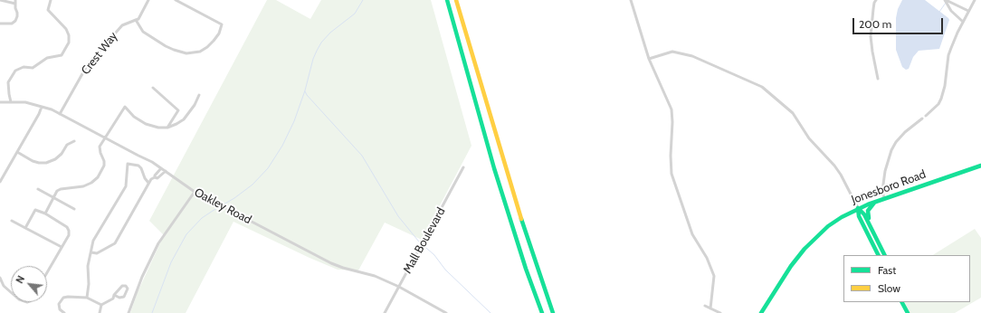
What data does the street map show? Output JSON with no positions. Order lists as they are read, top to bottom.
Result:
{
  "streets": {
    "main road": ["Jonesboro Road"],
    "street": ["Crest Way", "Oakley Road", "Mall Boulevard"]
  },
  "crossings": [
    ["Crest Way", "Oakley Road"],
    ["Oakley Road", "Mall Boulevard"]
  ],
  "legend": ["Fast", "Slow"],
  "scale_bar": "200 m",
  "north": "top left"
}
